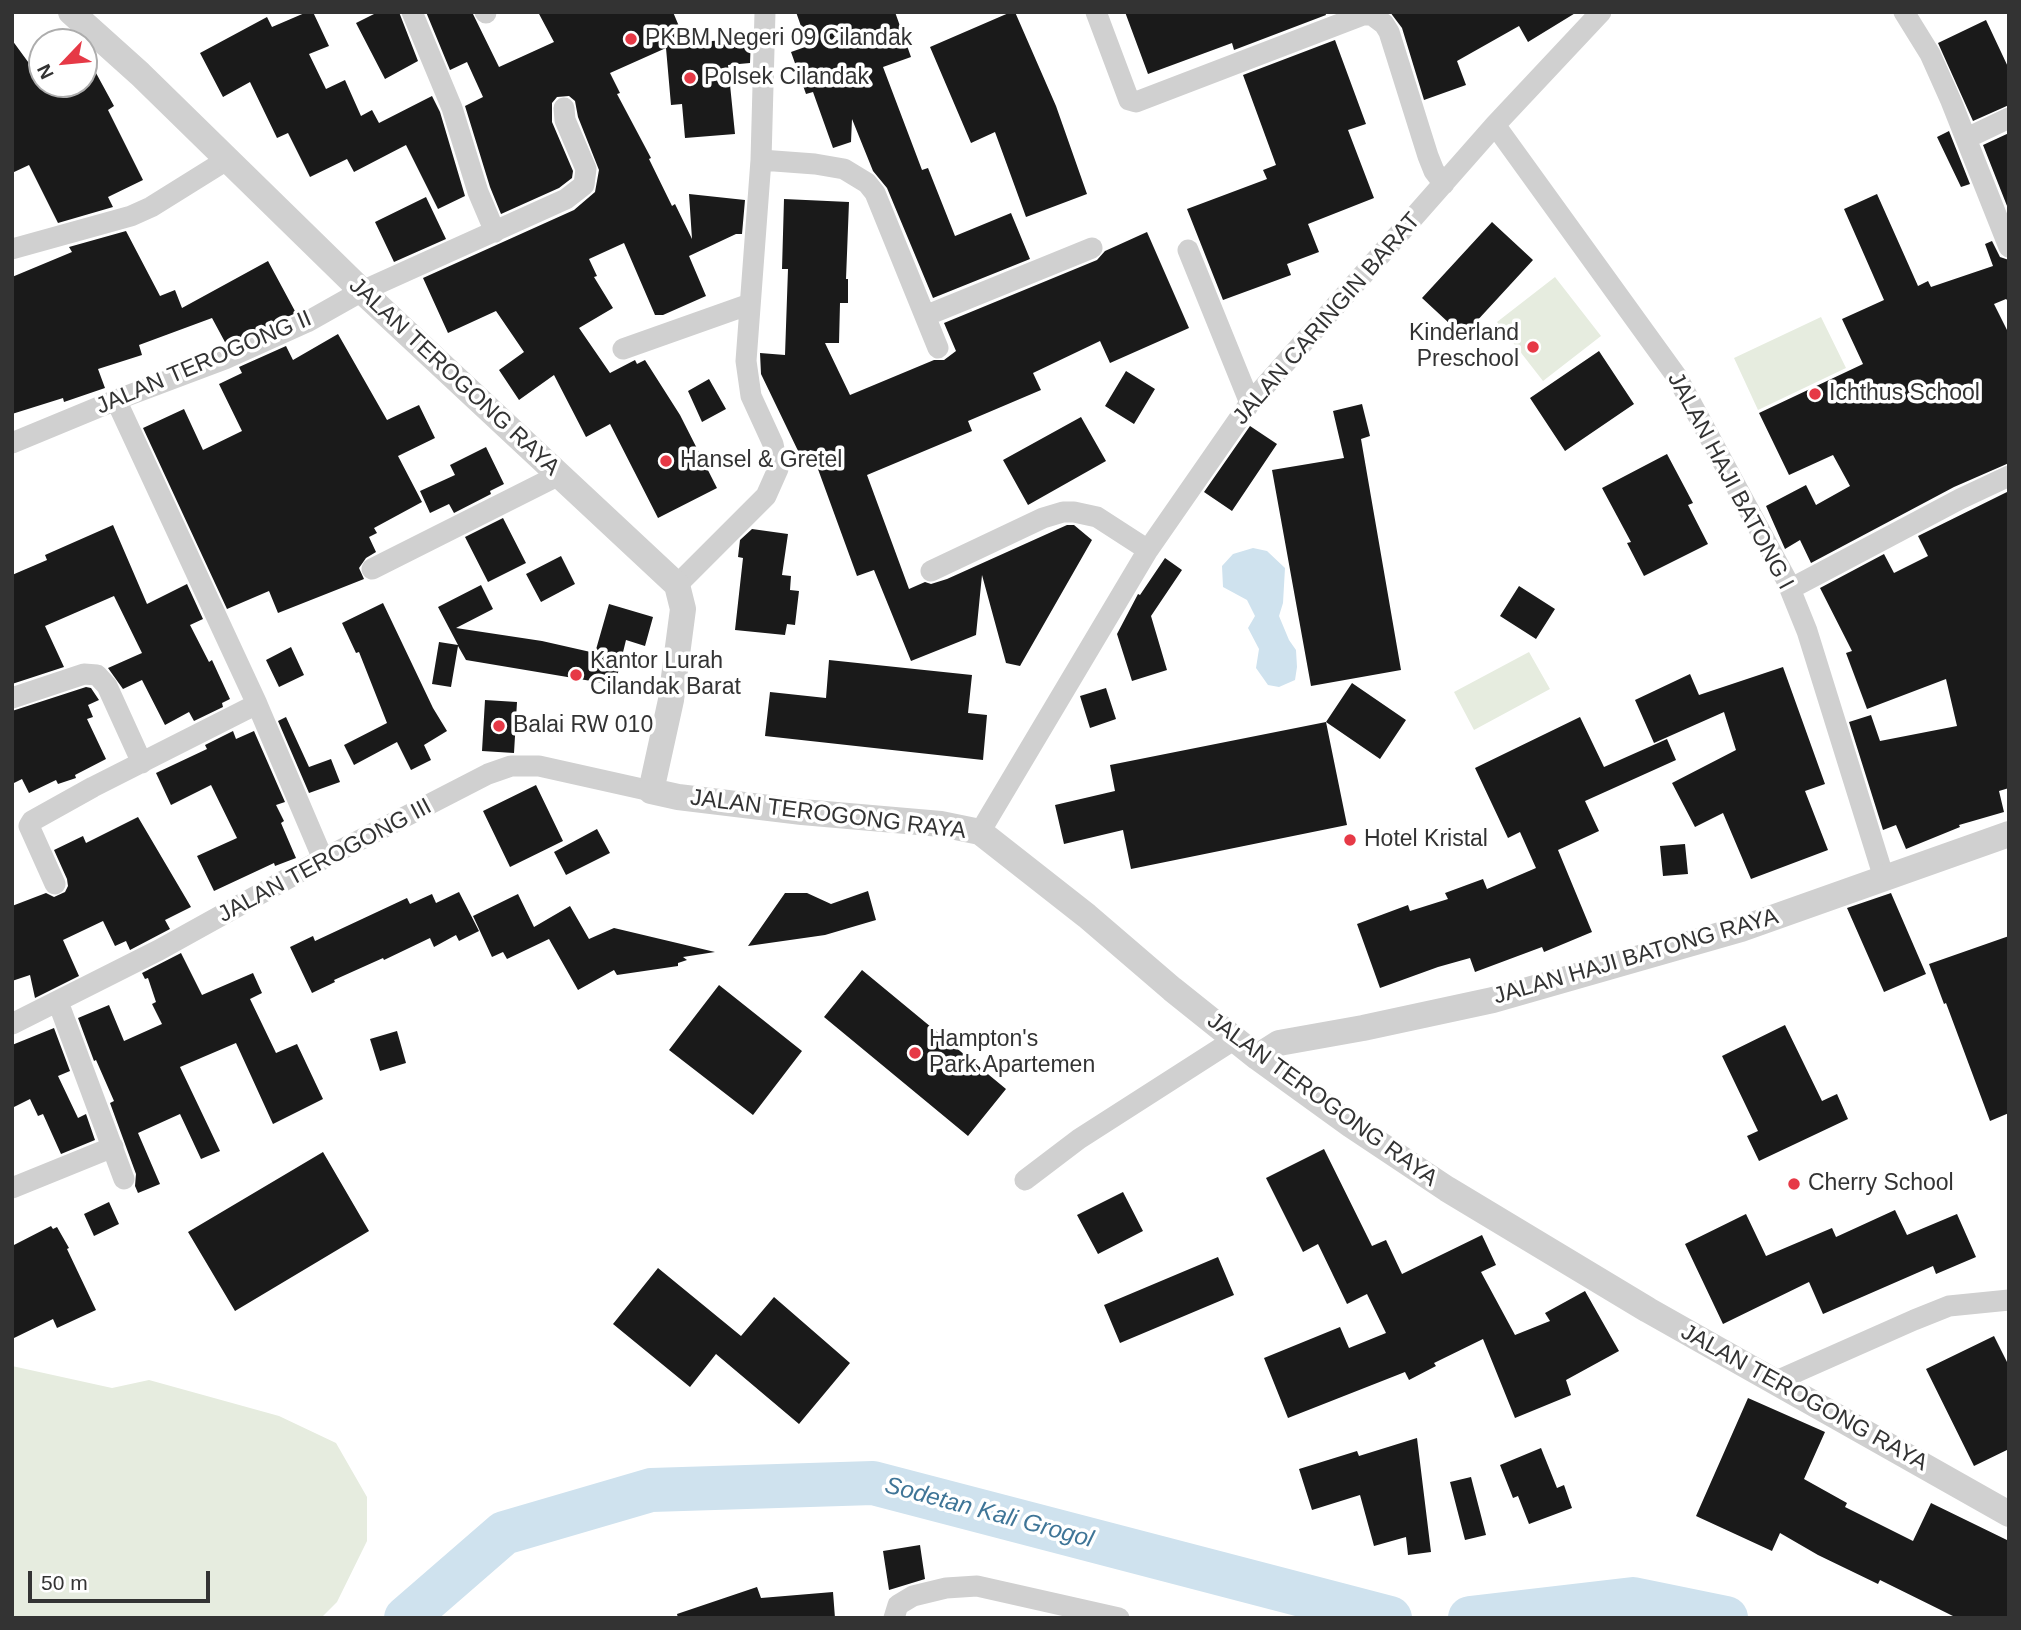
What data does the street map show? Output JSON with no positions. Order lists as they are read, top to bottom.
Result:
{
  "streets": {
    "street": [
      "JALAN CARINGIN BARAT",
      "JALAN TEROGONG II",
      "JALAN TEROGONG RAYA",
      "JALAN HAJI BATONG I",
      "JALAN TEROGONG III",
      "JALAN HAJI BATONG RAYA"
    ]
  },
  "crossings": [
    ["JALAN CARINGIN BARAT", "JALAN TEROGONG RAYA"],
    ["JALAN CARINGIN BARAT", "JALAN HAJI BATONG I"],
    ["JALAN TEROGONG II", "JALAN TEROGONG RAYA"],
    ["JALAN TEROGONG RAYA", "JALAN TEROGONG III"],
    ["JALAN TEROGONG RAYA", "JALAN HAJI BATONG RAYA"],
    ["JALAN HAJI BATONG I", "JALAN HAJI BATONG RAYA"]
  ],
  "water": ["Sodetan Kali Grogol"],
  "places": [
    "PKBM Negeri 09 Cilandak",
    "Polsek Cilandak",
    "Kinderland Preschool",
    "Ichthus School",
    "Hansel & Gretel",
    "Kantor Lurah Cilandak Barat",
    "Balai RW 010",
    "Hotel Kristal",
    "Hampton's Park Apartemen",
    "Cherry School"
  ],
  "scale_bar": "50 m",
  "north": "bottom left"
}
